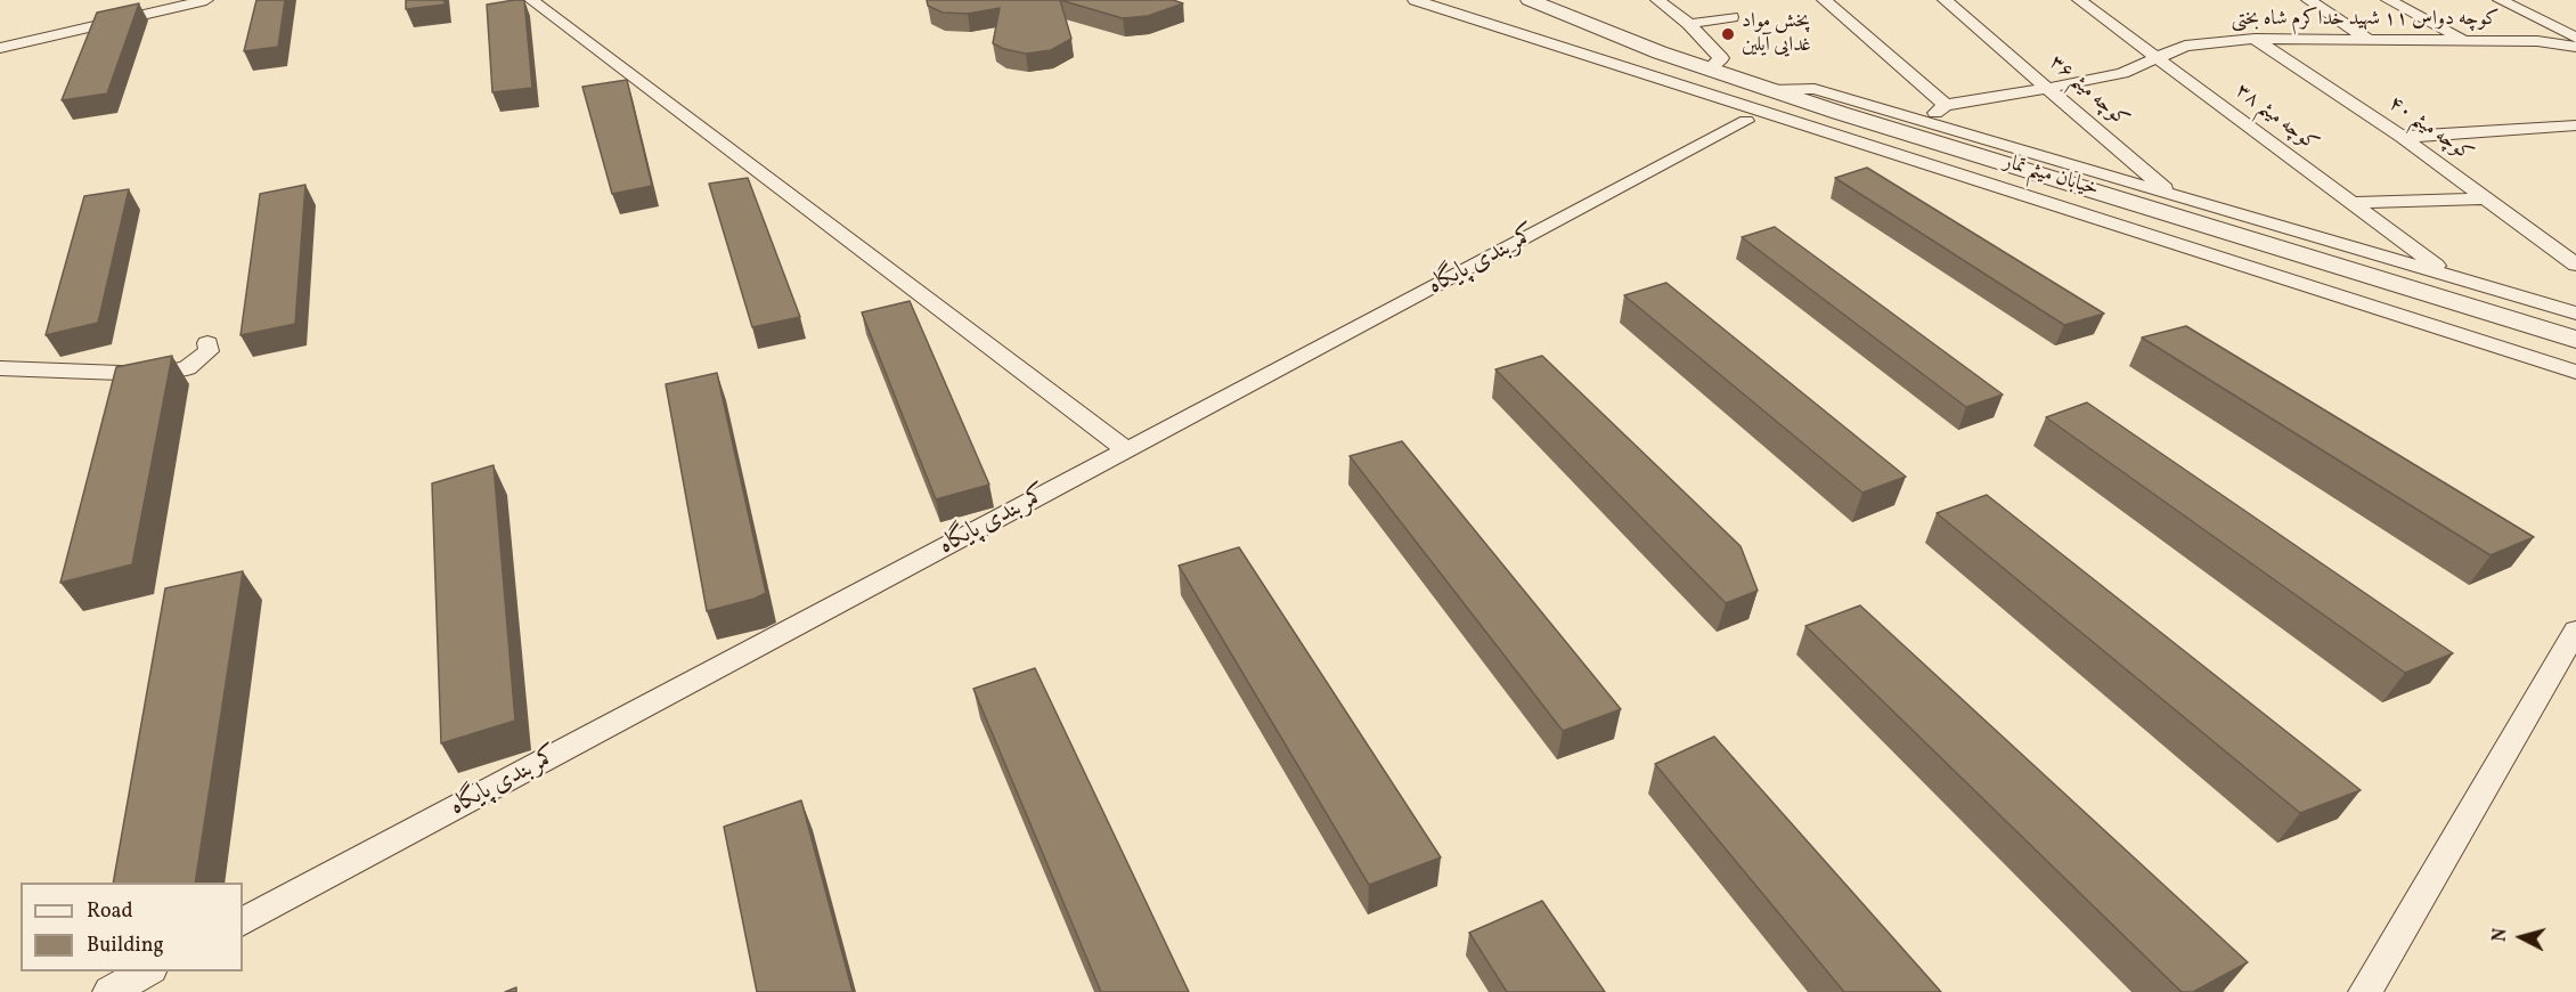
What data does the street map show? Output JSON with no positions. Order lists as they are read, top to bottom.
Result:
{
  "streets": {
    "street": [
      "کوچه دواس ۱۱ شهید خداکرم شاه بختی",
      "کوچه میثم ۳۶",
      "کوچه میثم ۳۸",
      "کوچه میثم ۴۰",
      "خیابان میثم تمار",
      "کمربندی پایگاه"
    ]
  },
  "crossings": [
    ["کوچه دواس ۱۱ شهید خداکرم شاه بختی", "کوچه میثم ۳۶"],
    ["کوچه دواس ۱۱ شهید خداکرم شاه بختی", "کوچه میثم ۳۸"],
    ["کوچه دواس ۱۱ شهید خداکرم شاه بختی", "کوچه میثم ۴۰"],
    ["کوچه میثم ۳۶", "خیابان میثم تمار"]
  ],
  "places": ["پخش مواد غدایی آیلین"],
  "legend": ["Road", "Building"],
  "north": "left"
}
